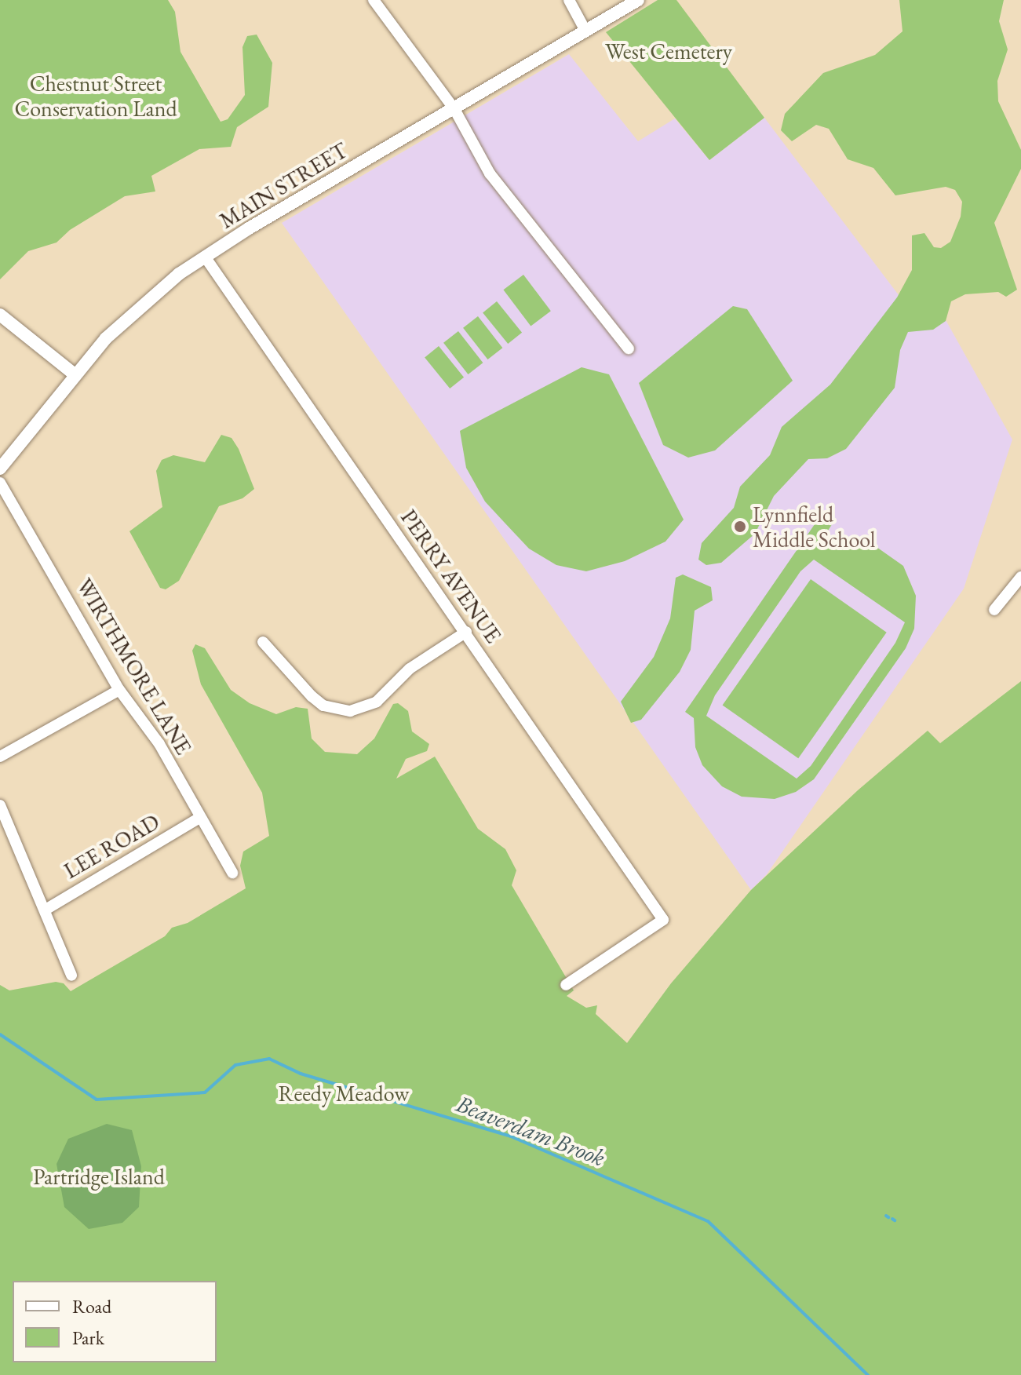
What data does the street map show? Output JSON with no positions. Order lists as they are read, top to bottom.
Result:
{
  "streets": {
    "street": [
      "MAIN STREET",
      "PERRY AVENUE",
      "WIRTHMORE LANE",
      "LEE ROAD"
    ]
  },
  "crossings": [
    ["MAIN STREET", "PERRY AVENUE"],
    ["WIRTHMORE LANE", "LEE ROAD"]
  ],
  "water": ["Beaverdam Brook"],
  "parks": [
    "West Cemetery",
    "Chestnut Street Conservation Land",
    "Reedy Meadow",
    "Partridge Island"
  ],
  "places": ["Lynnfield Middle School"],
  "legend": ["Road", "Park"]
}
